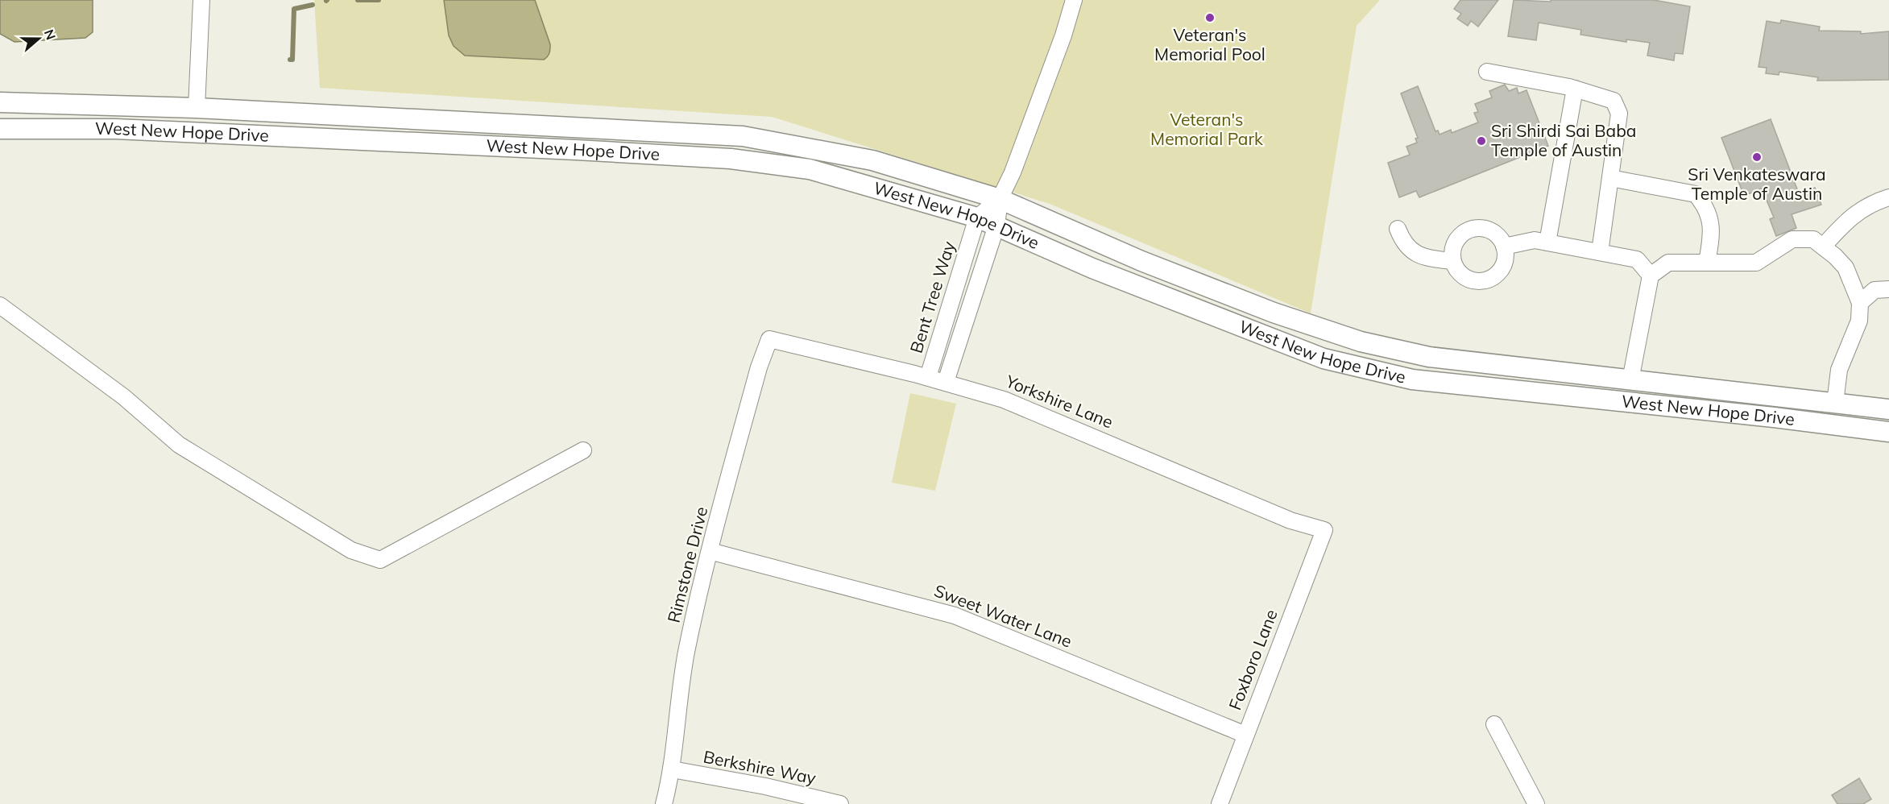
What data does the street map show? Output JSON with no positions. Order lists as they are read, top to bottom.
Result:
{
  "streets": {
    "main road": ["West New Hope Drive"],
    "street": [
      "Bent Tree Way",
      "Yorkshire Lane",
      "Rimstone Drive",
      "Sweet Water Lane",
      "Foxboro Lane",
      "Berkshire Way"
    ]
  },
  "crossings": [
    ["West New Hope Drive", "Bent Tree Way"],
    ["Bent Tree Way", "Yorkshire Lane"],
    ["Yorkshire Lane", "Rimstone Drive"],
    ["Yorkshire Lane", "Foxboro Lane"],
    ["Rimstone Drive", "Sweet Water Lane"],
    ["Rimstone Drive", "Berkshire Way"],
    ["Sweet Water Lane", "Foxboro Lane"]
  ],
  "parks": ["Veteran's Memorial Park"],
  "places": ["Veteran's Memorial Pool", "Sri Shirdi Sai Baba Temple of Austin", "Sri Venkateswara Temple of Austin"],
  "north": "right"
}
